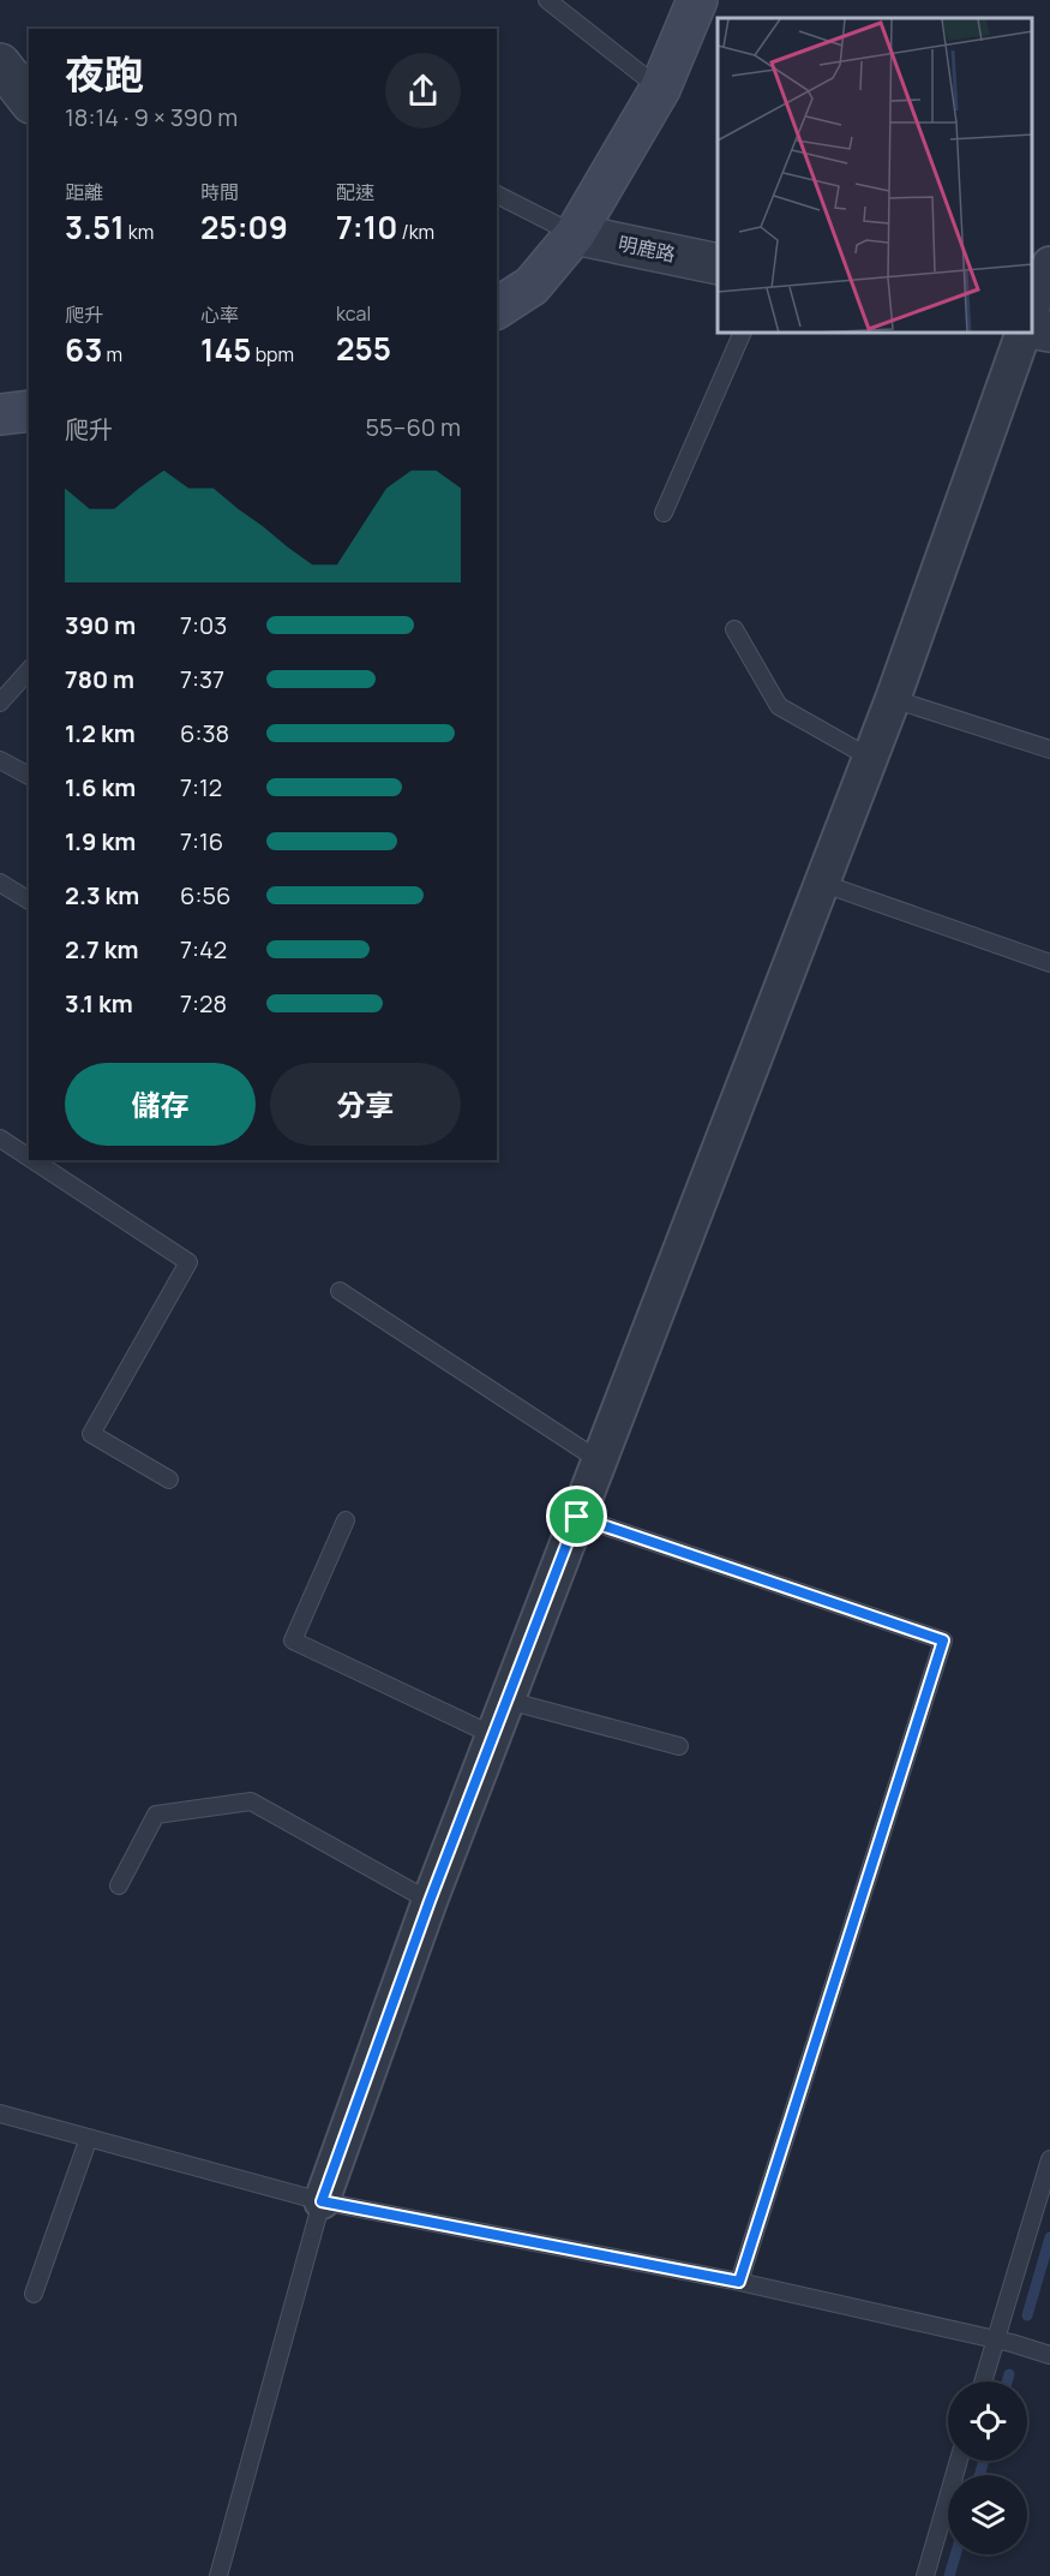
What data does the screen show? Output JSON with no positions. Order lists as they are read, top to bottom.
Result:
{
  "streets": {
    "street": ["明鹿路"]
  },
  "page": {
    "heading": ["夜跑", "18:14 · 9 × 390 m"],
    "stats": [
      ["距離", "3.51 km"],
      ["時間", "25:09"],
      ["配速", "7:10 /km"],
      ["爬升", "63 m"],
      ["心率", "145 bpm"],
      ["kcal", "255"]
    ],
    "chart": ["爬升", "55–60 m"],
    "list": [
      {
        "name": "390 m",
        "note": "7:03"
      },
      {
        "name": "780 m",
        "note": "7:37"
      },
      {
        "name": "1.2 km",
        "note": "6:38"
      },
      {
        "name": "1.6 km",
        "note": "7:12"
      },
      {
        "name": "1.9 km",
        "note": "7:16"
      },
      {
        "name": "2.3 km",
        "note": "6:56"
      },
      {
        "name": "2.7 km",
        "note": "7:42"
      },
      {
        "name": "3.1 km",
        "note": "7:28"
      }
    ],
    "buttons": ["儲存", "分享"]
  }
}
